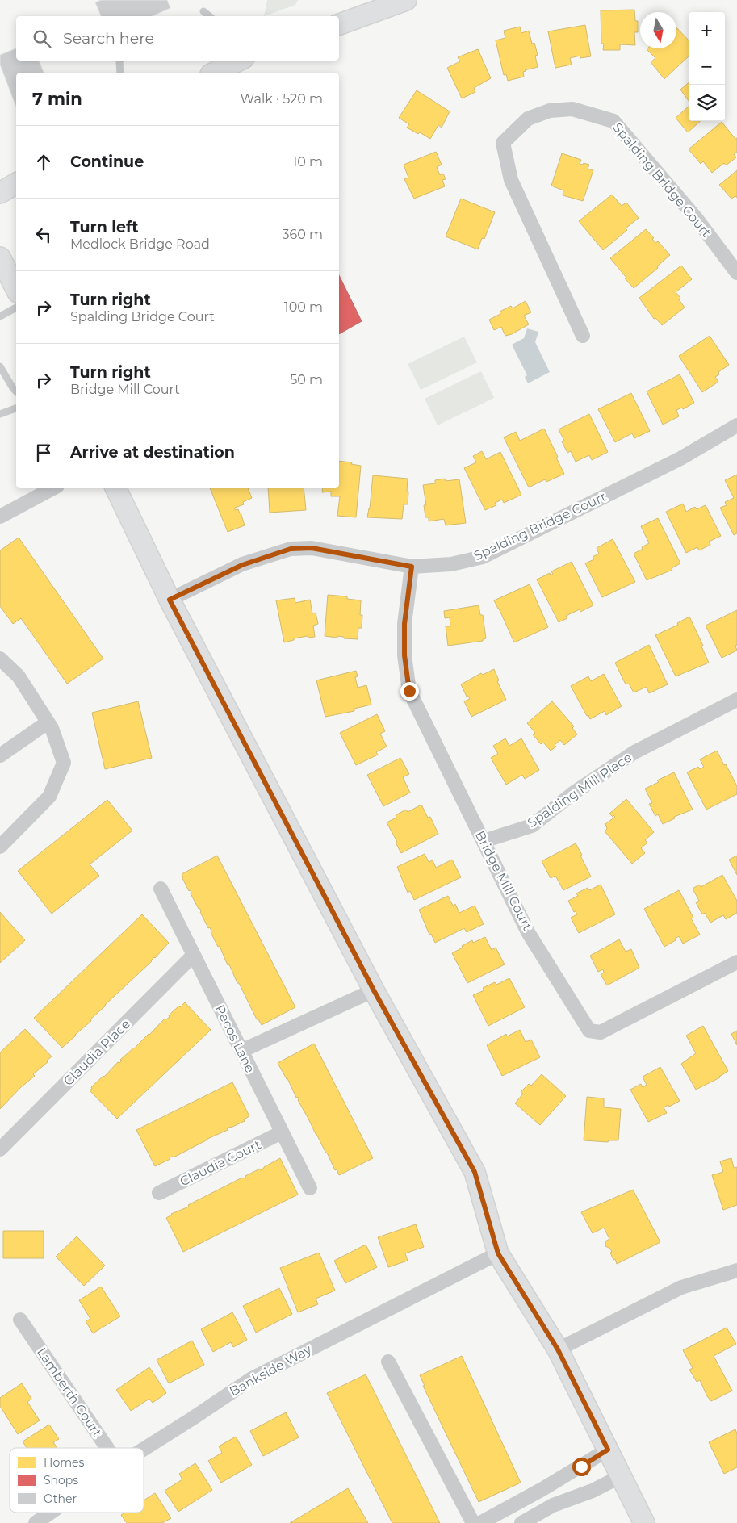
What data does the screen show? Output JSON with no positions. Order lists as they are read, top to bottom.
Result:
{
  "streets": {
    "street": [
      "Spalding Bridge Court",
      "Spalding Mill Place",
      "Bridge Mill Court",
      "Pecos Lane",
      "Claudia Place",
      "Claudia Court",
      "Bankside Way",
      "Lamberth Court"
    ]
  },
  "crossings": [
    ["Spalding Bridge Court", "Bridge Mill Court"],
    ["Spalding Mill Place", "Bridge Mill Court"],
    ["Pecos Lane", "Claudia Place"],
    ["Pecos Lane", "Claudia Court"]
  ],
  "legend": ["Homes", "Shops", "Other"],
  "north": "bottom",
  "page": {
    "map_buttons": ["+", "−"],
    "search": "Search here",
    "heading": ["7 min", "Walk · 520 m"],
    "list": [
      ["Continue", "10 m"],
      ["Turn left", "Medlock Bridge Road", "360 m"],
      ["Turn right", "Spalding Bridge Court", "100 m"],
      ["Turn right", "Bridge Mill Court", "50 m"],
      "Arrive at destination"
    ]
  }
}
